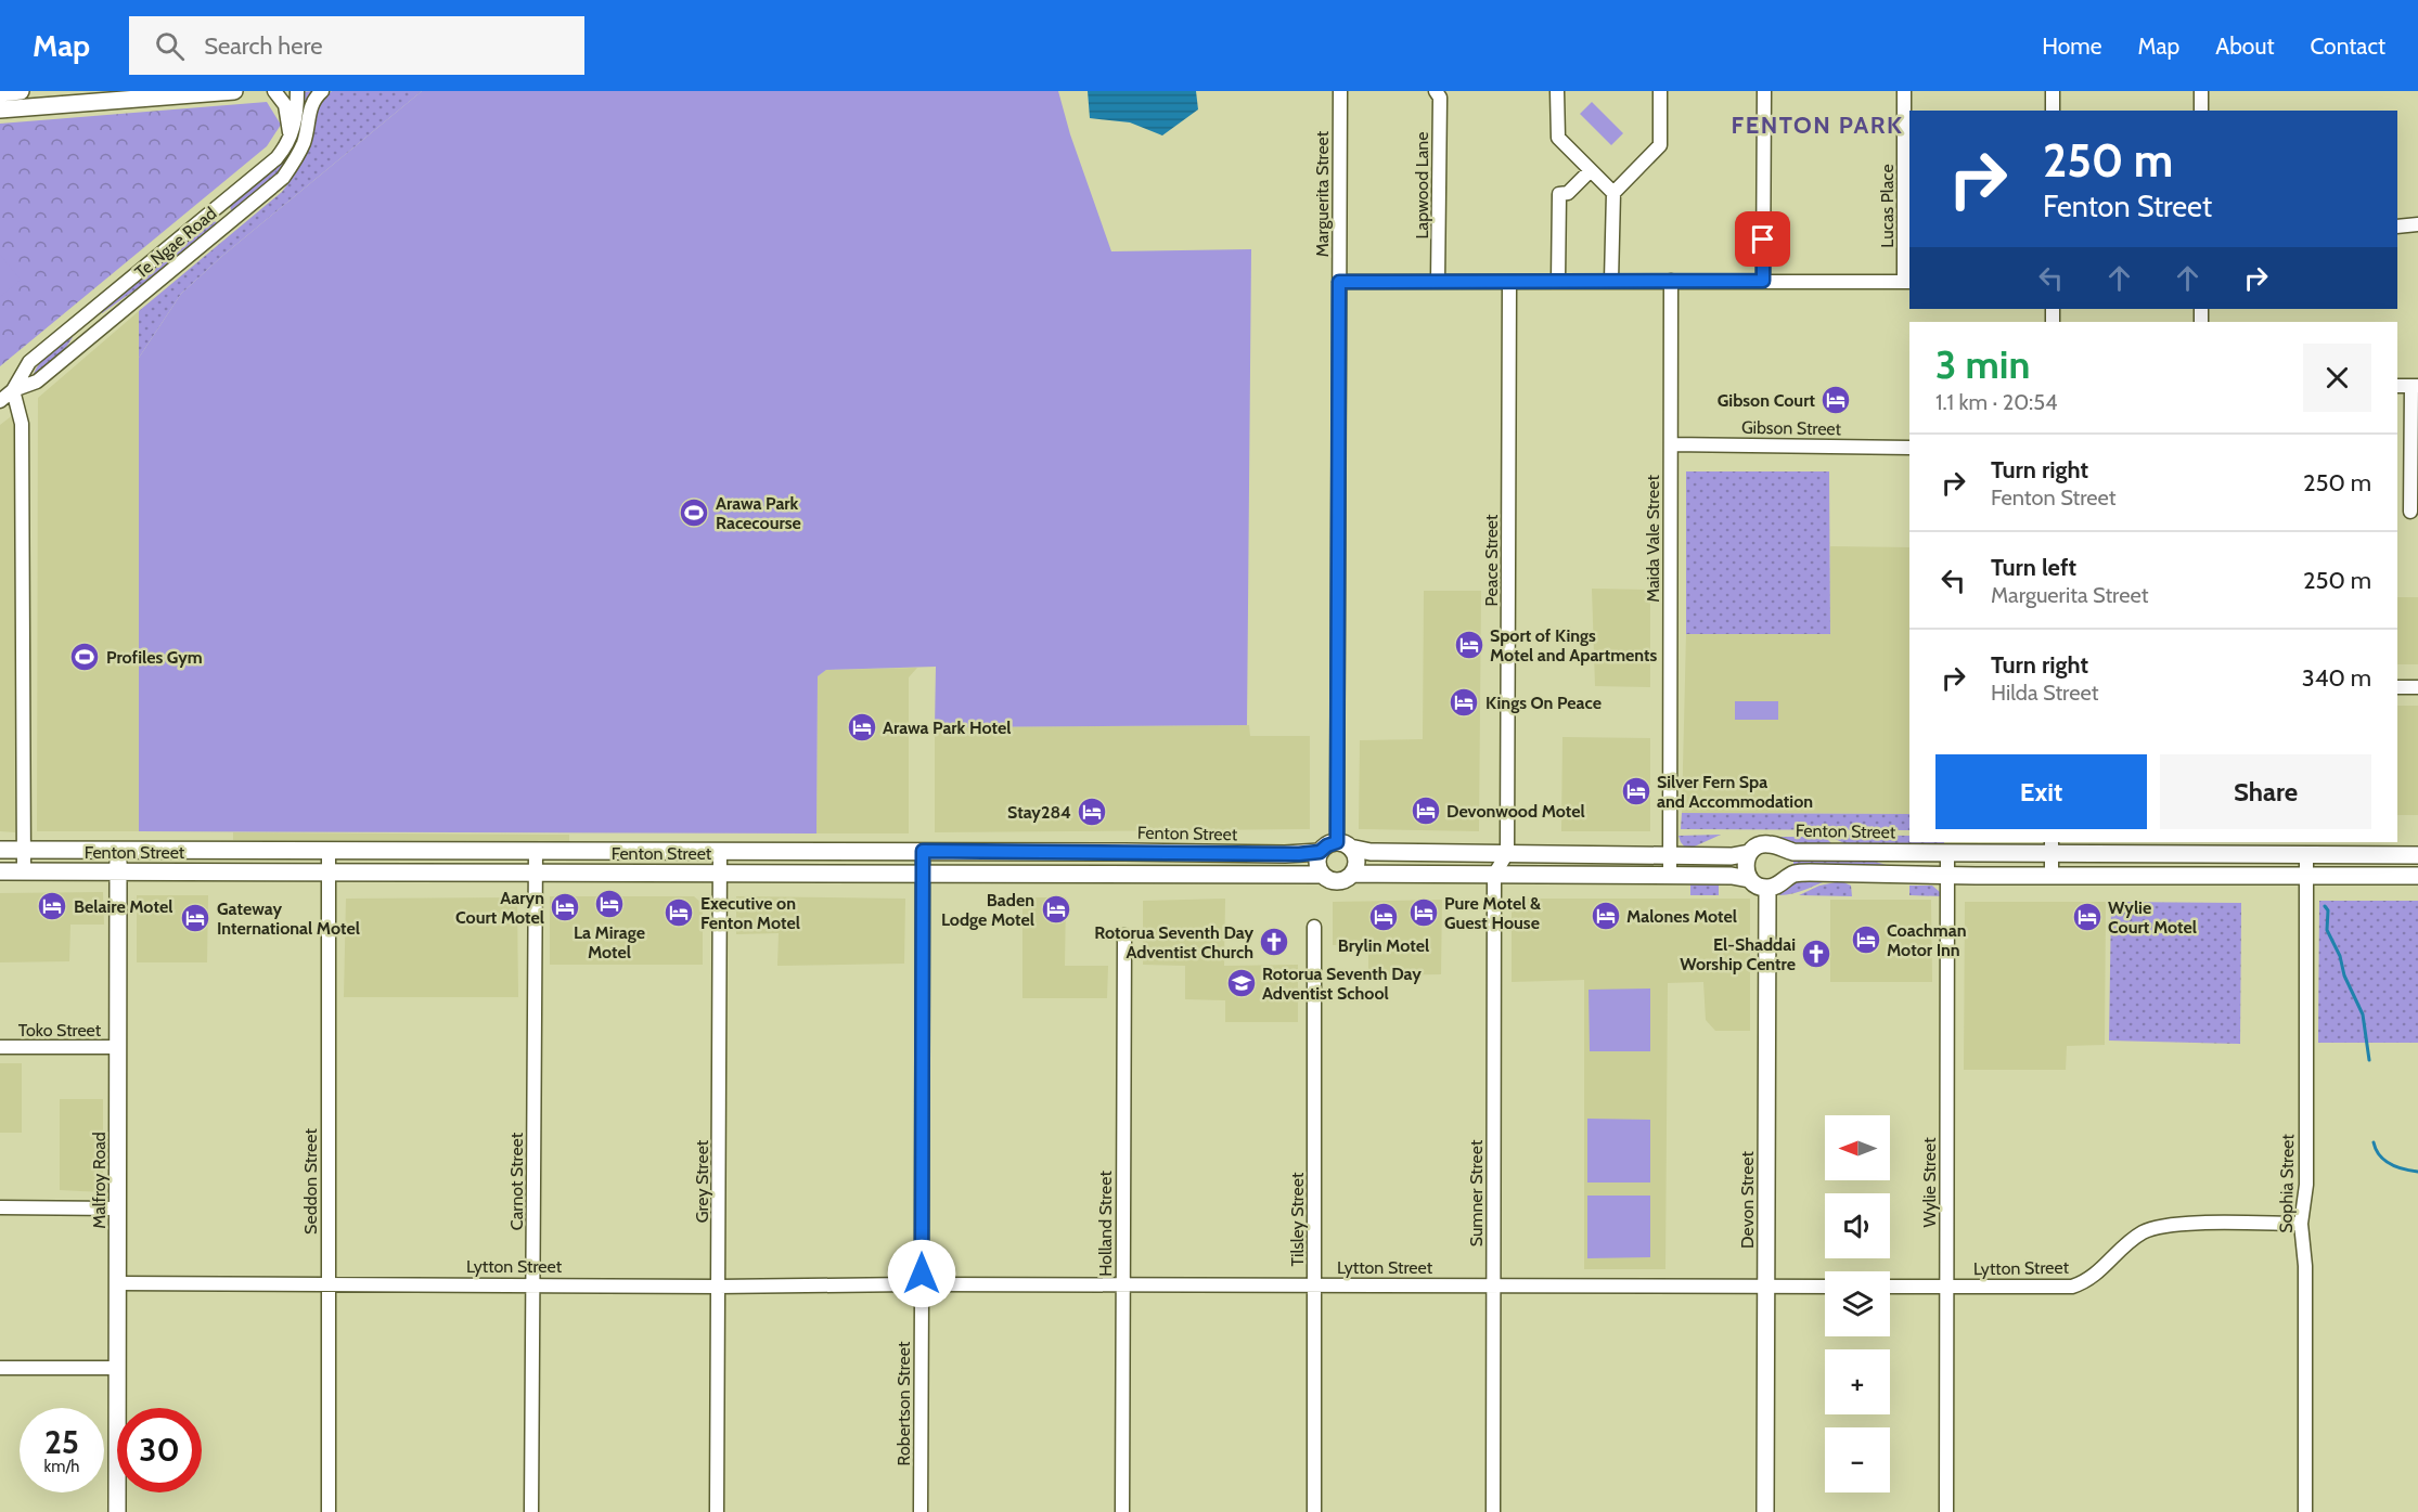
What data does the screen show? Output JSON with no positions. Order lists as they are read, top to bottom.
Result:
{
  "streets": {
    "main road": ["Fenton Street", "Malfroy Road", "Devon Street"],
    "street": [
      "Lapwood Lane",
      "Marguerita Street",
      "Lucas Place",
      "Te Ngae Road",
      "Gibson Street",
      "Maida Vale Street",
      "Peace Street",
      "Toko Street",
      "Seddon Street",
      "Carnot Street",
      "Grey Street",
      "Wylie Street",
      "Sophia Street",
      "Sumner Street",
      "Tilsley Street",
      "Holland Street",
      "Lytton Street",
      "Robertson Street"
    ]
  },
  "crossings": [
    ["Marguerita Street", "Fenton Street"],
    ["Gibson Street", "Maida Vale Street"],
    ["Fenton Street", "Malfroy Road"],
    ["Fenton Street", "Seddon Street"],
    ["Fenton Street", "Carnot Street"],
    ["Fenton Street", "Grey Street"],
    ["Fenton Street", "Wylie Street"],
    ["Fenton Street", "Sophia Street"],
    ["Fenton Street", "Devon Street"],
    ["Toko Street", "Malfroy Road"],
    ["Malfroy Road", "Lytton Street"],
    ["Seddon Street", "Lytton Street"],
    ["Carnot Street", "Lytton Street"],
    ["Grey Street", "Lytton Street"],
    ["Wylie Street", "Lytton Street"],
    ["Sophia Street", "Lytton Street"],
    ["Sumner Street", "Lytton Street"],
    ["Devon Street", "Lytton Street"],
    ["Tilsley Street", "Lytton Street"],
    ["Holland Street", "Lytton Street"],
    ["Lytton Street", "Robertson Street"]
  ],
  "districts": ["FENTON PARK"],
  "places": {
    "hotel": [
      "Gibson Court",
      "Sport of Kings Motel and Apartments",
      "Kings On Peace",
      "Arawa Park Hotel",
      "Silver Fern Spa and Accommodation",
      "Devonwood Motel",
      "Stay284",
      "La Mirage Motel",
      "Belaire Motel",
      "Aaryn Court Motel",
      "Baden Lodge Motel",
      "Executive on Fenton Motel",
      "Pure Motel & Guest House",
      "Malones Motel",
      "Brylin Motel",
      "Wylie Court Motel",
      "Gateway International Motel",
      "Coachman Motor Inn"
    ],
    "sports": ["Arawa Park Racecourse", "Profiles Gym"],
    "church": ["Rotorua Seventh Day Adventist Church", "El-Shaddai Worship Centre"],
    "school or university": ["Rotorua Seventh Day Adventist School"]
  },
  "north": "left",
  "page": {
    "header": "Map",
    "search": "Search here",
    "nav": [
      "Home",
      "Map",
      "About",
      "Contact"
    ],
    "turn": ["250 m", "Fenton Street"],
    "heading": ["3 min", "1.1 km · 20:54"],
    "list": [
      {
        "name": "Turn right",
        "note": "Fenton Street",
        "value": "250 m"
      },
      {
        "name": "Turn left",
        "note": "Marguerita Street",
        "value": "250 m"
      },
      {
        "name": "Turn right",
        "note": "Hilda Street",
        "value": "340 m"
      }
    ],
    "buttons": ["Exit", "Share"],
    "map_buttons": ["+", "−"],
    "speed": "25 km/h",
    "limit": "30"
  }
}
